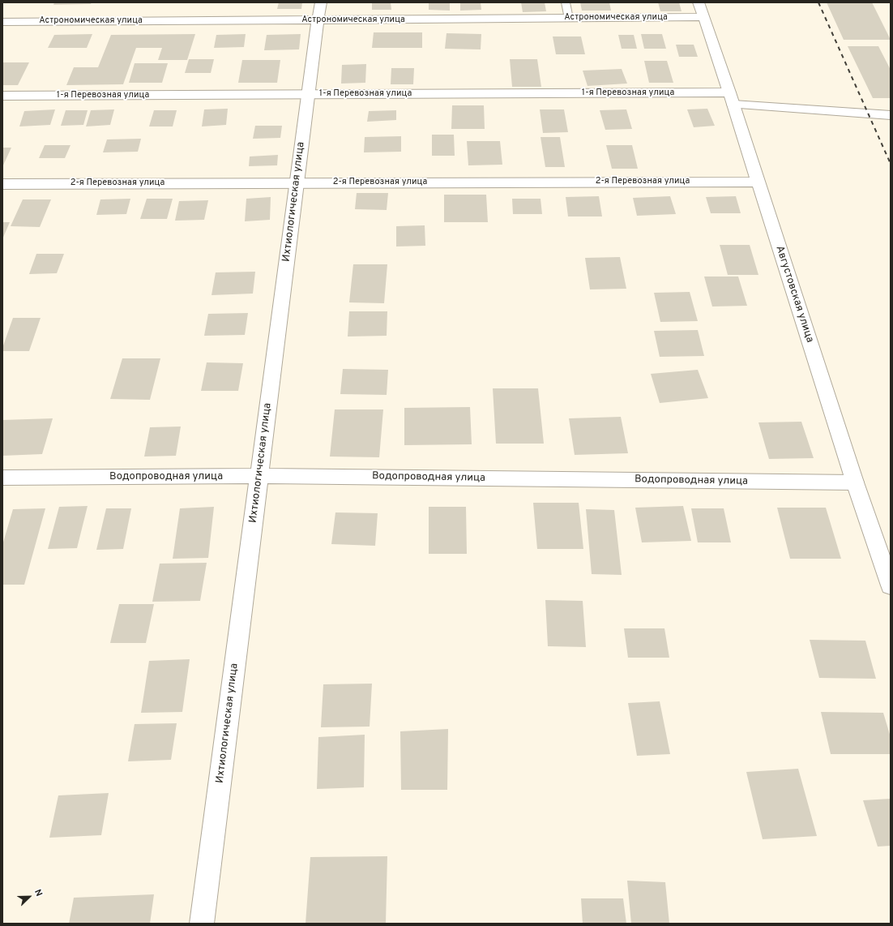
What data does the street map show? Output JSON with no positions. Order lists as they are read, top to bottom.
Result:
{
  "streets": {
    "street": [
      "Астрономическая улица",
      "1-я Перевозная улица",
      "2-я Перевозная улица",
      "Ихтиологическая улица",
      "Августовская улица",
      "Водопроводная улица"
    ]
  },
  "crossings": [
    ["Астрономическая улица", "Ихтиологическая улица"],
    ["Астрономическая улица", "Августовская улица"],
    ["1-я Перевозная улица", "Ихтиологическая улица"],
    ["1-я Перевозная улица", "Августовская улица"],
    ["2-я Перевозная улица", "Ихтиологическая улица"],
    ["2-я Перевозная улица", "Августовская улица"],
    ["Ихтиологическая улица", "Водопроводная улица"],
    ["Августовская улица", "Водопроводная улица"]
  ],
  "north": "top right"
}
